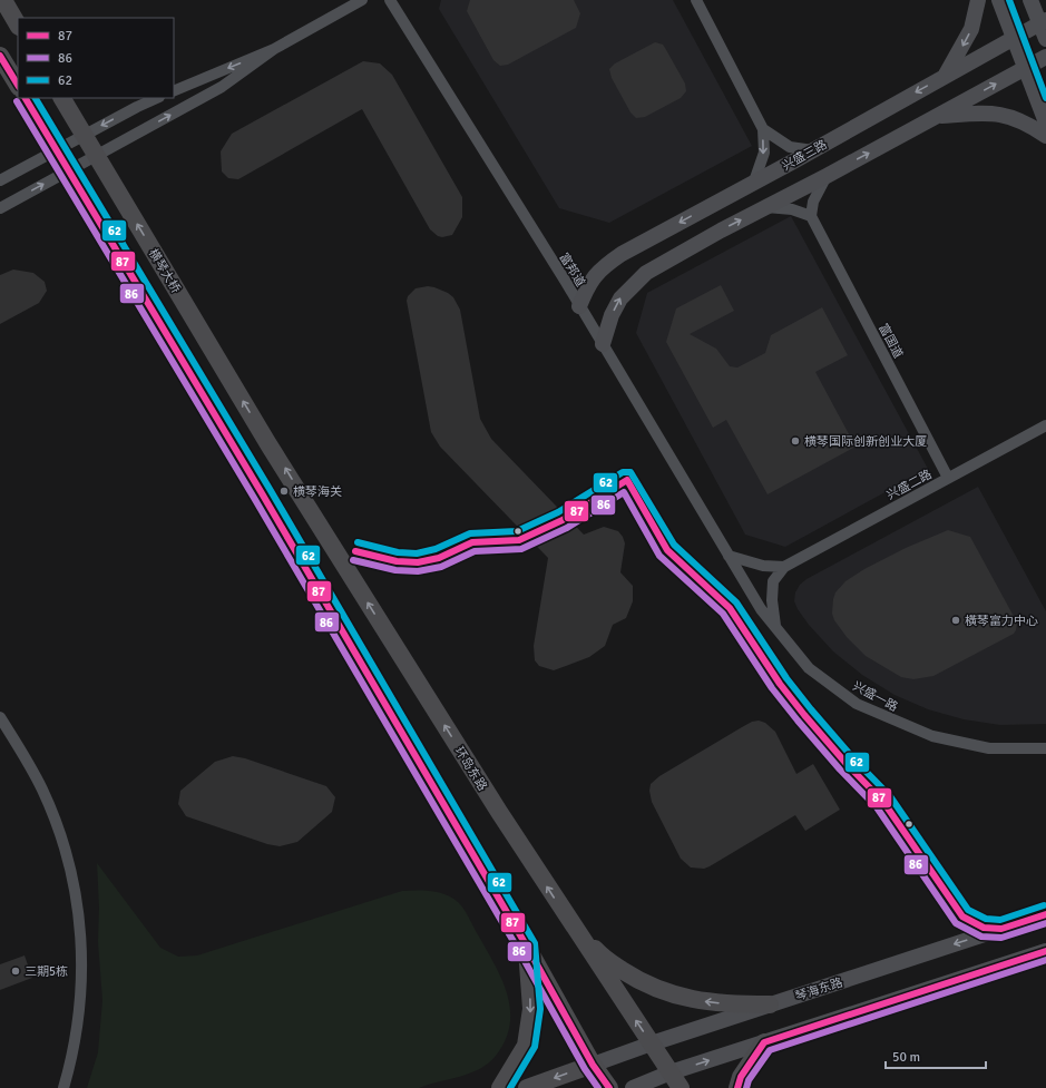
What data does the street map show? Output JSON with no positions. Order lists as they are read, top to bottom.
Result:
{
  "streets": {
    "main road": ["横琴大桥", "环岛东路"],
    "street": [
      "兴盛三路",
      "富邦道",
      "富国道",
      "兴盛二路",
      "兴盛一路",
      "琴海东路"
    ]
  },
  "crossings": [
    ["兴盛三路", "富邦道"],
    ["富邦道", "兴盛一路"],
    ["横琴大桥", "环岛东路"],
    ["富国道", "兴盛二路"],
    ["环岛东路", "琴海东路"]
  ],
  "places": [
    "横琴国际创新创业大厦",
    "横琴海关",
    "橫琴富力中心",
    "三期5栋"
  ],
  "lines": ["transit line 62", "transit line 87", "transit line 86"],
  "legend": ["87", "86", "62"],
  "scale_bar": "50 m"
}
